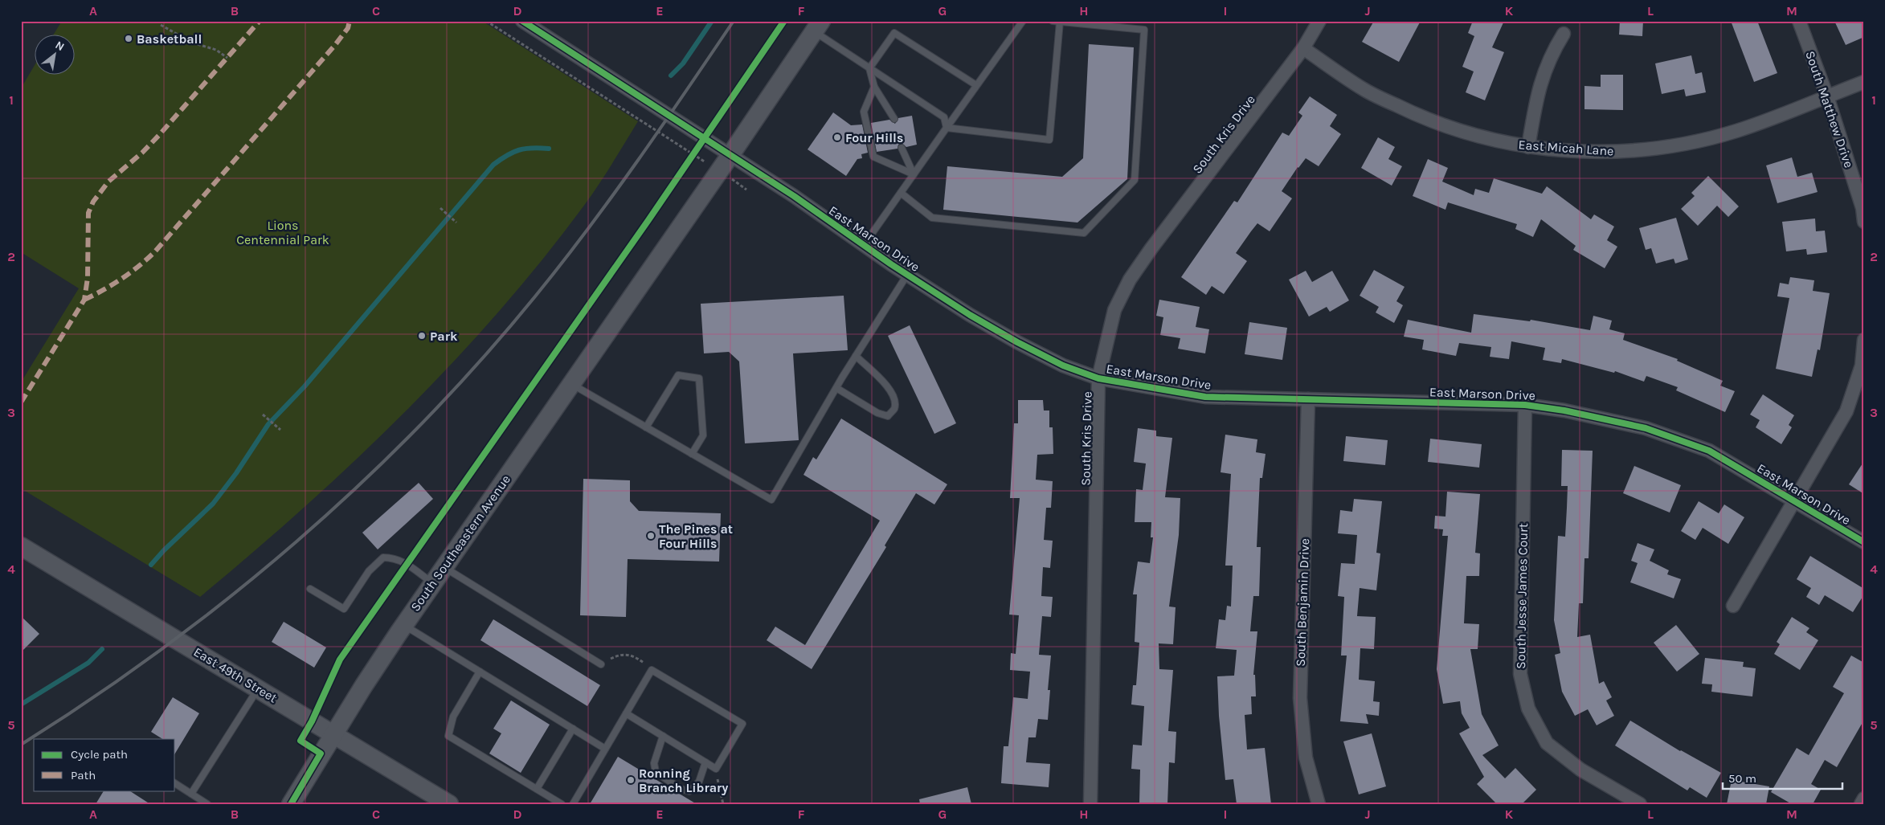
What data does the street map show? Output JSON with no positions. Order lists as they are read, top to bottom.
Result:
{
  "streets": {
    "main road": ["South Southeastern Avenue", "East 49th Street"],
    "street": [
      "South Matthew Drive",
      "South Kris Drive",
      "East Micah Lane",
      "East Marson Drive",
      "South Jesse James Court",
      "South Benjamin Drive"
    ]
  },
  "crossings": [
    ["South Matthew Drive", "East Micah Lane"],
    ["South Kris Drive", "East Micah Lane"],
    ["South Kris Drive", "East Marson Drive"],
    ["East Marson Drive", "South Southeastern Avenue"],
    ["East Marson Drive", "South Jesse James Court"],
    ["East Marson Drive", "South Benjamin Drive"],
    ["South Southeastern Avenue", "East 49th Street"]
  ],
  "parks": ["Lions Centennial Park"],
  "places": [
    "Basketball",
    "Four Hills",
    "Park",
    "The Pines at Four Hills",
    "Ronning Branch Library"
  ],
  "legend": ["Cycle path", "Path"],
  "scale_bar": "50 m",
  "north": "top right",
  "grid": {
    "columns": [
      "A",
      "B",
      "C",
      "D",
      "E",
      "F",
      "G",
      "H",
      "I",
      "J",
      "K",
      "L",
      "M"
    ],
    "rows": [
      "1",
      "2",
      "3",
      "4",
      "5"
    ]
  }
}
